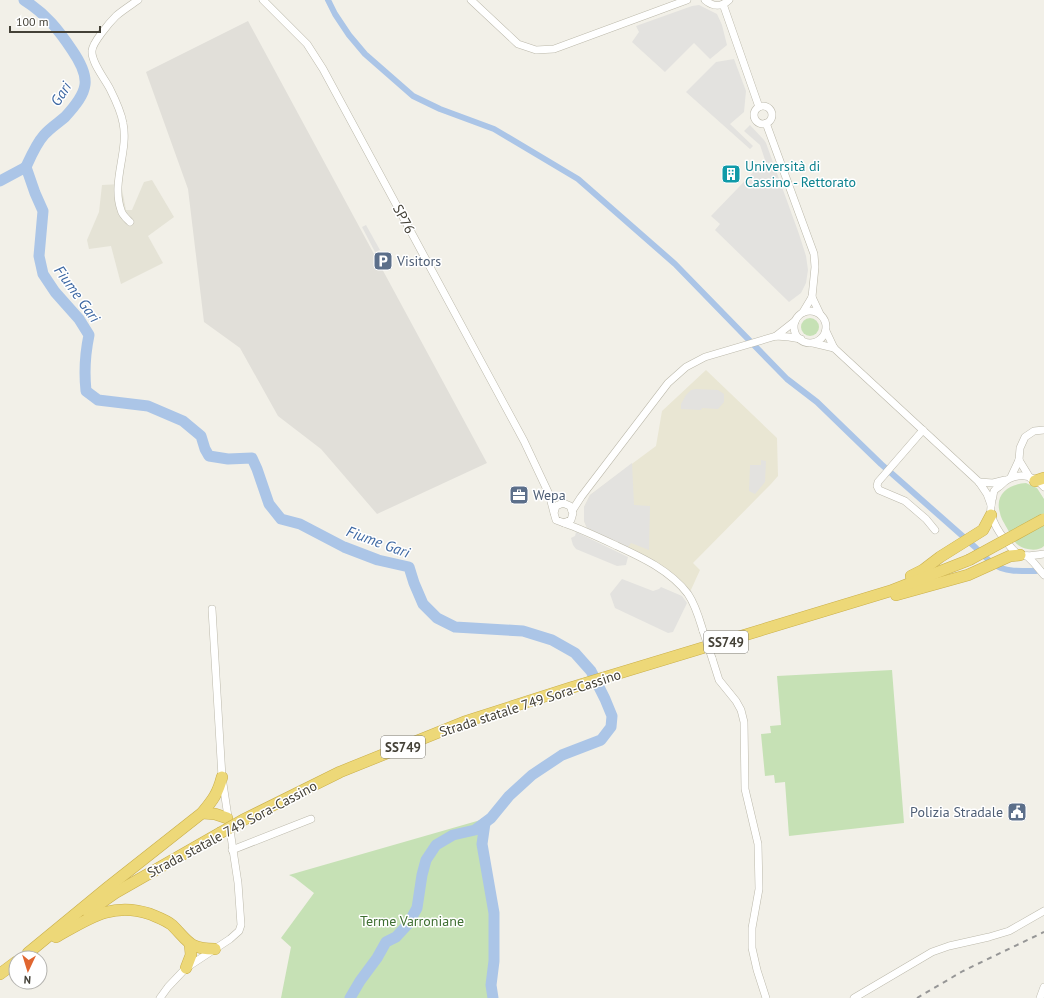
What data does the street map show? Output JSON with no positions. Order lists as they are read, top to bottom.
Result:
{
  "streets": {
    "highway": ["SS749", "Strada statale 749 Sora-Cassino"],
    "street": ["SP76"]
  },
  "water": ["Gari", "Fiume Gari"],
  "parks": ["Terme Varroniane"],
  "places": {
    "building": ["Università di Cassino - Rettorato"],
    "parking": ["Visitors"],
    "office": ["Wepa"],
    "public building": ["Polizia Stradale"]
  },
  "scale_bar": "100 m",
  "north": "bottom"
}
